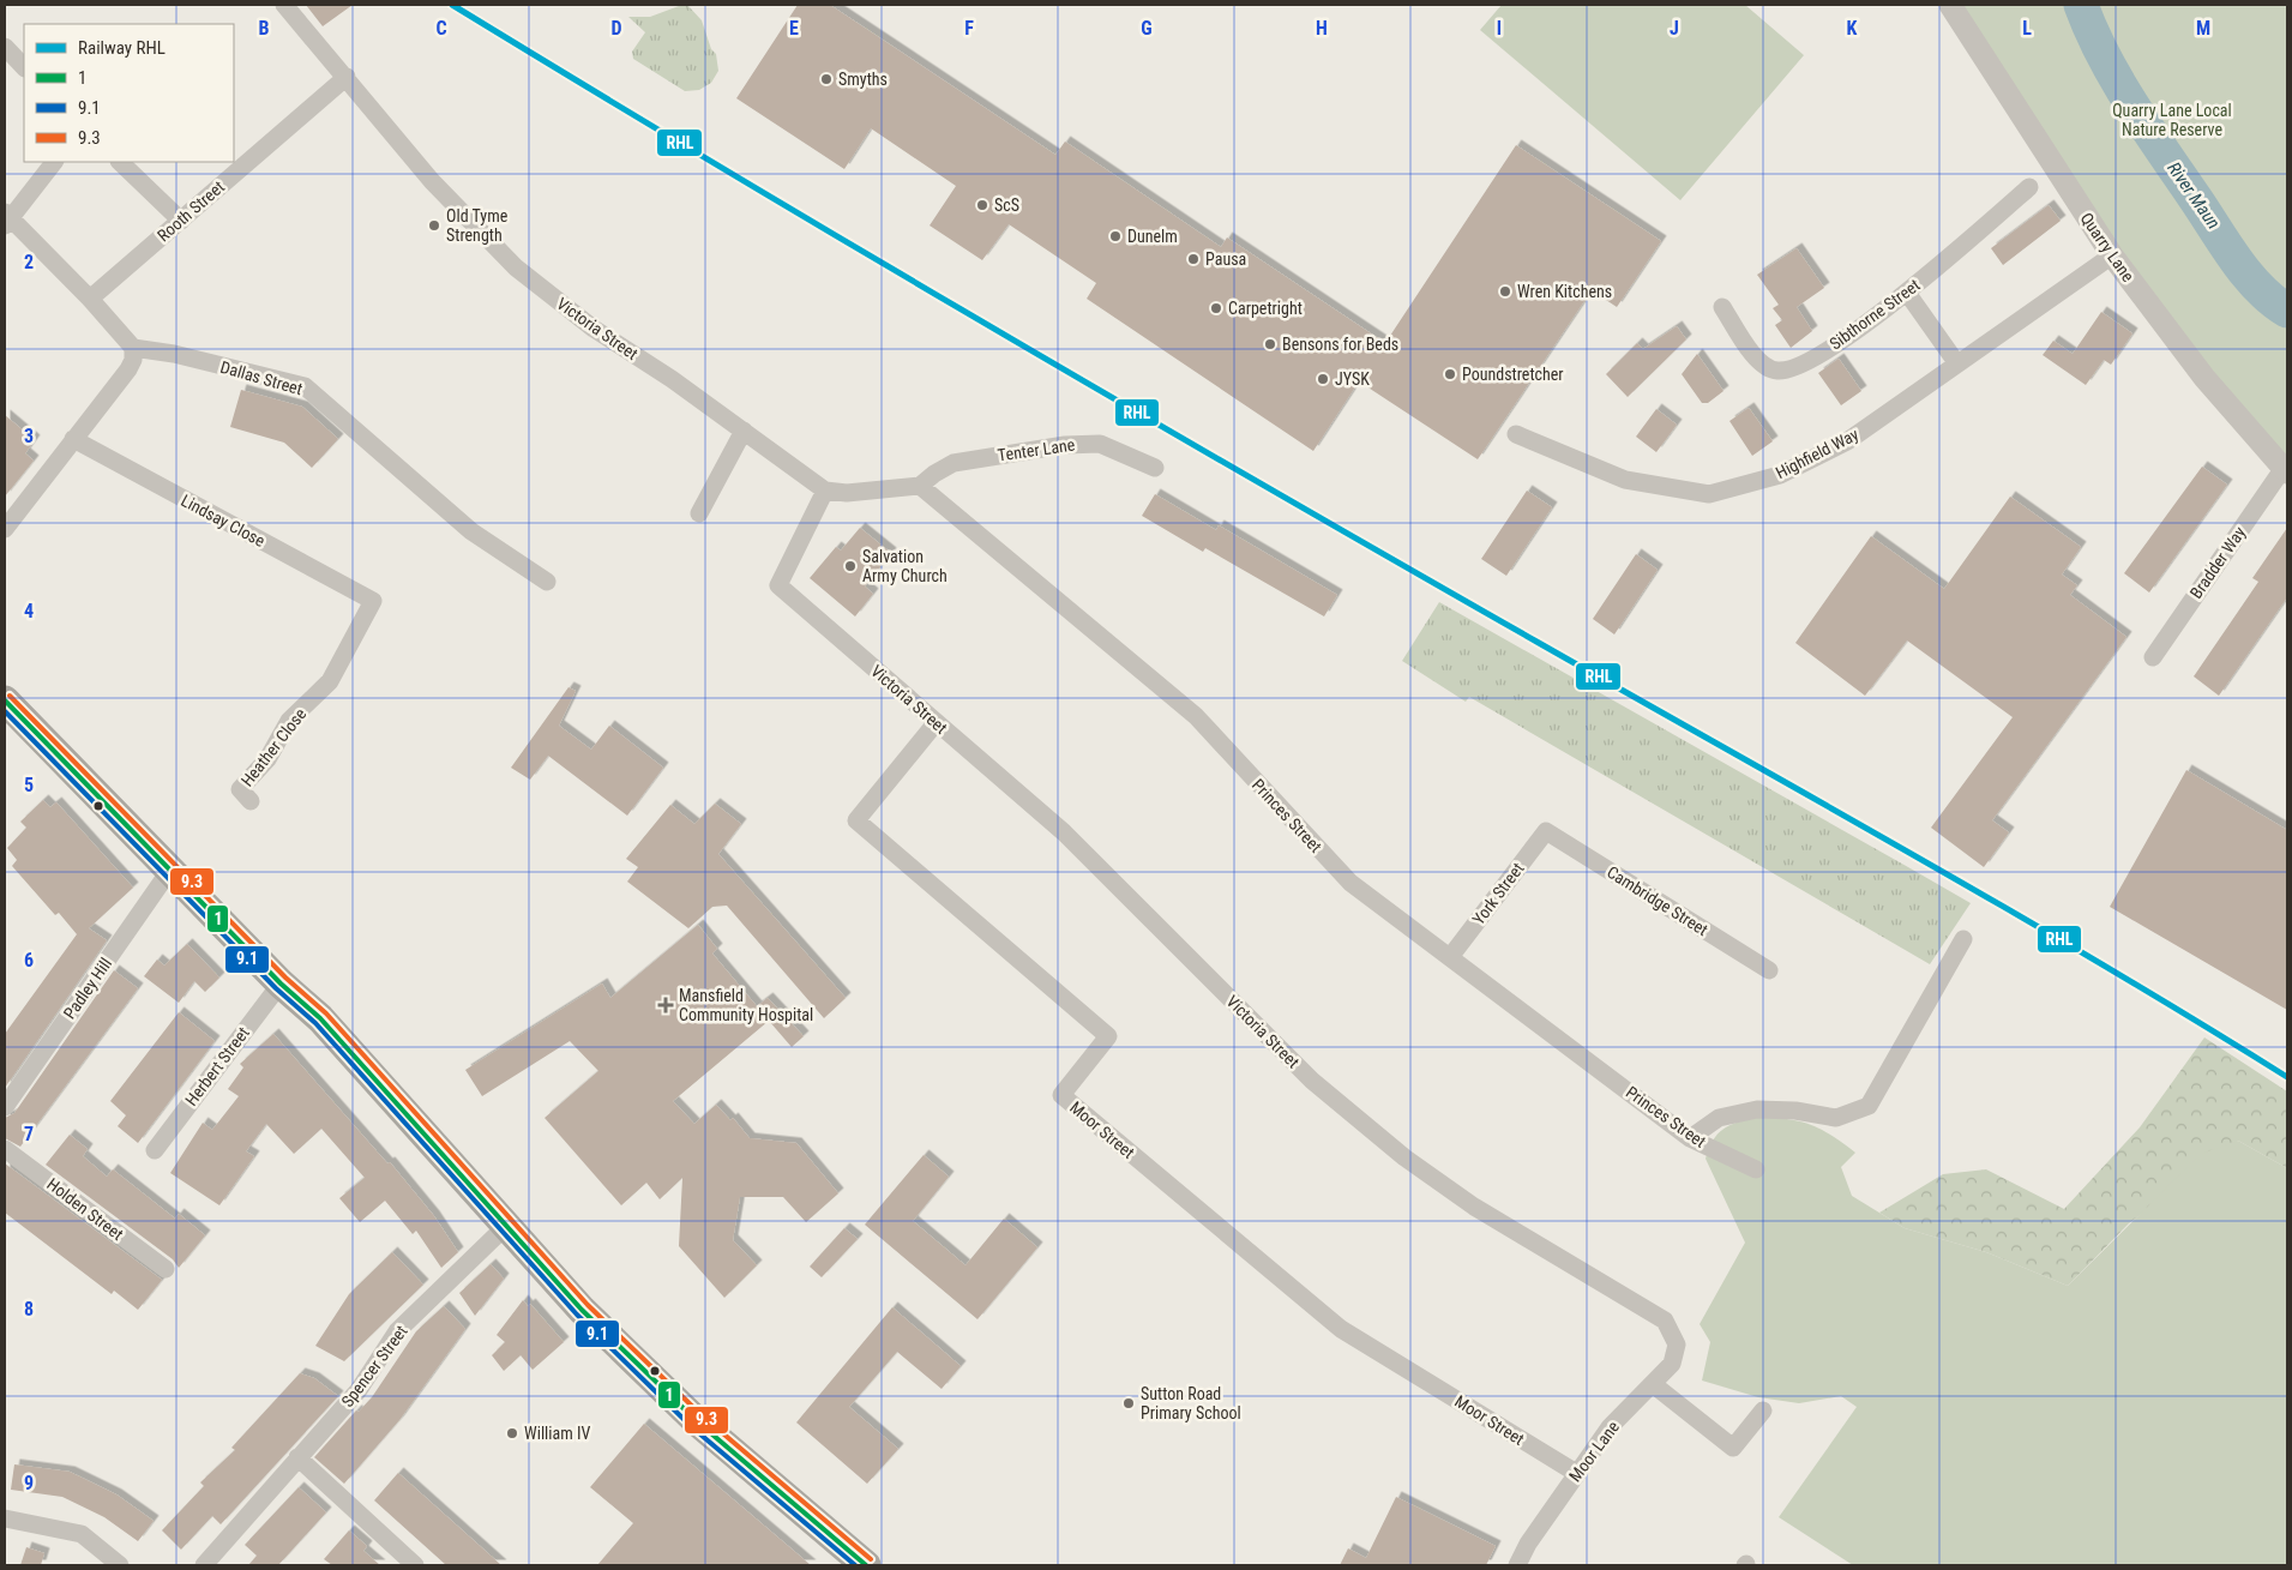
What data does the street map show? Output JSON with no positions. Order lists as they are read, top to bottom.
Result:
{
  "streets": {
    "street": [
      "Rooth Street",
      "Quarry Lane",
      "Sibthorne Street",
      "Victoria Street",
      "Dallas Street",
      "Tenter Lane",
      "Highfield Way",
      "Lindsay Close",
      "Bradder Way",
      "Heather Close",
      "Princes Street",
      "York Street",
      "Cambridge Street",
      "Padley Hill",
      "Herbert Street",
      "Moor Street",
      "Holden Street",
      "Spencer Street",
      "Moor Lane"
    ]
  },
  "crossings": [
    ["Rooth Street", "Victoria Street"],
    ["Quarry Lane", "Highfield Way"],
    ["Quarry Lane", "Bradder Way"],
    ["Victoria Street", "Moor Street"],
    ["Victoria Street", "Moor Lane"],
    ["Tenter Lane", "Princes Street"],
    ["Lindsay Close", "Heather Close"],
    ["Princes Street", "York Street"],
    ["York Street", "Cambridge Street"],
    ["Moor Street", "Moor Lane"]
  ],
  "water": ["River Maun"],
  "parks": ["Quarry Lane Local Nature Reserve"],
  "places": {
    "other": [
      "Smyths",
      "ScS",
      "Old Tyme Strength",
      "Dunelm",
      "Pausa",
      "Wren Kitchens",
      "Carpetright",
      "Bensons for Beds",
      "Poundstretcher",
      "JYSK",
      "Salvation Army Church",
      "Sutton Road Primary School",
      "William IV"
    ],
    "health": ["Mansfield Community Hospital"]
  },
  "lines": [
    "rail line RHL",
    "transit line 9.3",
    "transit line 1",
    "transit line 9.1"
  ],
  "legend": [
    "Railway RHL",
    "1",
    "9.1",
    "9.3"
  ],
  "grid": {
    "columns": [
      "B",
      "C",
      "D",
      "E",
      "F",
      "G",
      "H",
      "I",
      "J",
      "K",
      "L",
      "M"
    ],
    "rows": [
      "2",
      "3",
      "4",
      "5",
      "6",
      "7",
      "8",
      "9"
    ]
  }
}
